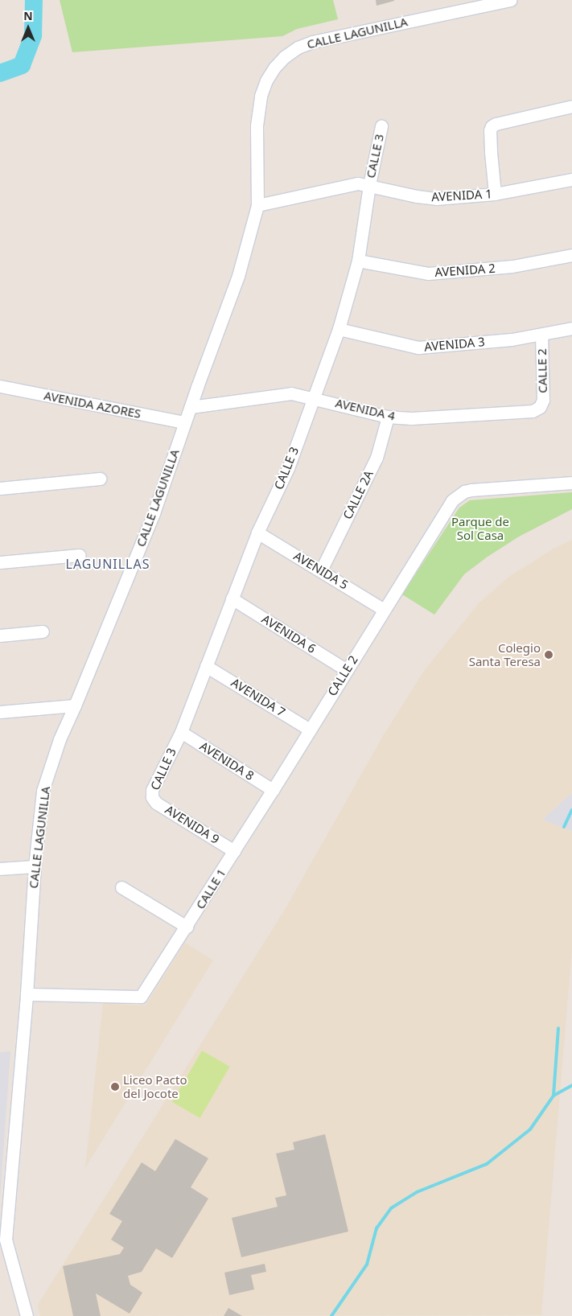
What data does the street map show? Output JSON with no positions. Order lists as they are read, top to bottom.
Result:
{
  "streets": {
    "street": [
      "CALLE LAGUNILLA",
      "CALLE 3",
      "AVENIDA 1",
      "AVENIDA 2",
      "AVENIDA 3",
      "CALLE 2",
      "AVENIDA AZORES",
      "AVENIDA 4",
      "CALLE 2A",
      "AVENIDA 5",
      "AVENIDA 6",
      "AVENIDA 7",
      "AVENIDA 8",
      "AVENIDA 9",
      "CALLE 1"
    ]
  },
  "crossings": [
    ["CALLE LAGUNILLA", "AVENIDA 1"],
    ["CALLE LAGUNILLA", "AVENIDA AZORES"],
    ["CALLE LAGUNILLA", "AVENIDA 4"],
    ["CALLE LAGUNILLA", "CALLE 1"],
    ["CALLE 3", "AVENIDA 1"],
    ["CALLE 3", "AVENIDA 2"],
    ["CALLE 3", "AVENIDA 3"],
    ["CALLE 3", "AVENIDA 4"],
    ["CALLE 3", "AVENIDA 5"],
    ["CALLE 3", "AVENIDA 6"],
    ["CALLE 3", "AVENIDA 7"],
    ["CALLE 3", "AVENIDA 8"],
    ["CALLE 3", "AVENIDA 9"],
    ["AVENIDA 3", "CALLE 2"],
    ["CALLE 2", "AVENIDA 4"],
    ["CALLE 2", "AVENIDA 5"],
    ["CALLE 2", "AVENIDA 6"],
    ["CALLE 2", "AVENIDA 7"],
    ["CALLE 2", "AVENIDA 8"],
    ["CALLE 2", "AVENIDA 9"],
    ["CALLE 2", "CALLE 1"],
    ["AVENIDA 4", "CALLE 2A"],
    ["CALLE 2A", "AVENIDA 5"],
    ["AVENIDA 9", "CALLE 1"]
  ],
  "districts": ["LAGUNILLAS"],
  "parks": ["Parque de Sol Casa"],
  "places": ["Colegio Santa Teresa", "Liceo Pacto del Jocote"],
  "north": "top"
}
